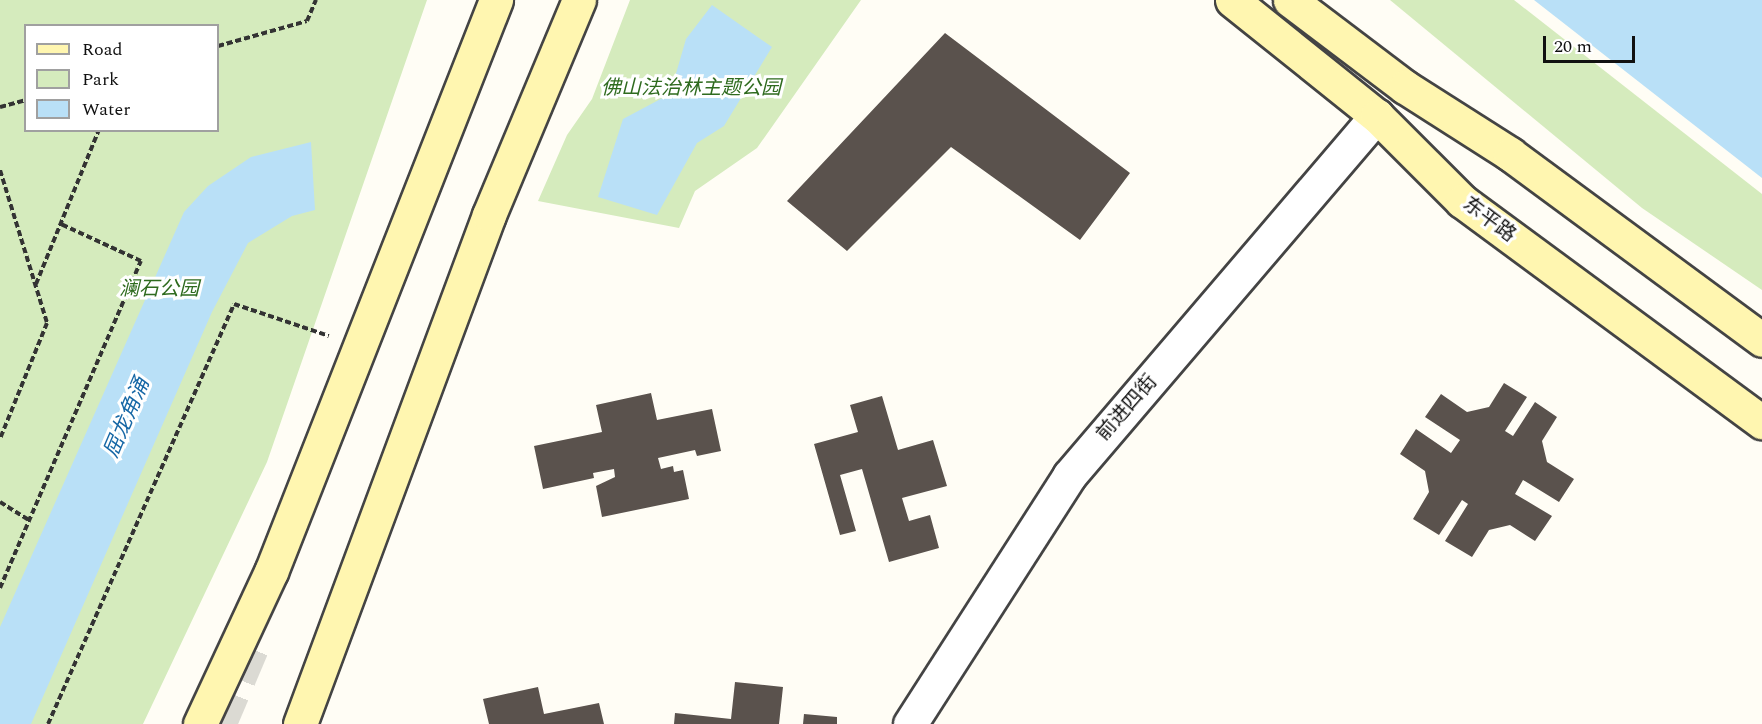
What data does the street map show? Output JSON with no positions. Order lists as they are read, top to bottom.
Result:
{
  "streets": {
    "main road": ["东平路"],
    "street": ["前进四街"]
  },
  "crossings": [
    ["东平路", "前进四街"]
  ],
  "water": ["屈龙角涌"],
  "parks": ["佛山法治林主题公园", "澜石公园"],
  "legend": ["Road", "Park", "Water"],
  "scale_bar": "20 m"
}
